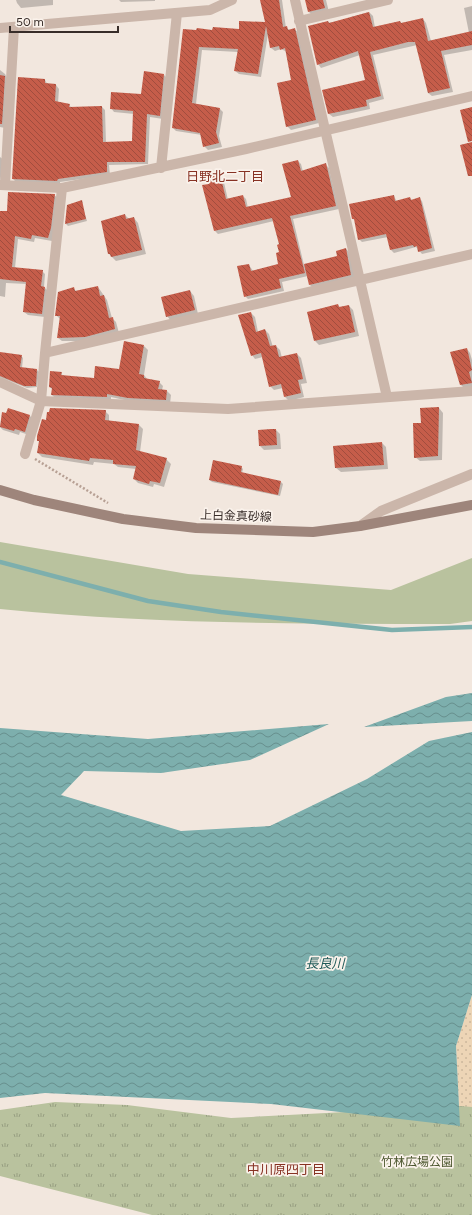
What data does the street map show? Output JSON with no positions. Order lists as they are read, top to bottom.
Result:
{
  "streets": {
    "main road": ["上白金真砂線"]
  },
  "districts": ["日野北二丁目", "中川原四丁目"],
  "water": ["長良川"],
  "parks": ["竹林広場公園"],
  "scale_bar": "50 m"
}
